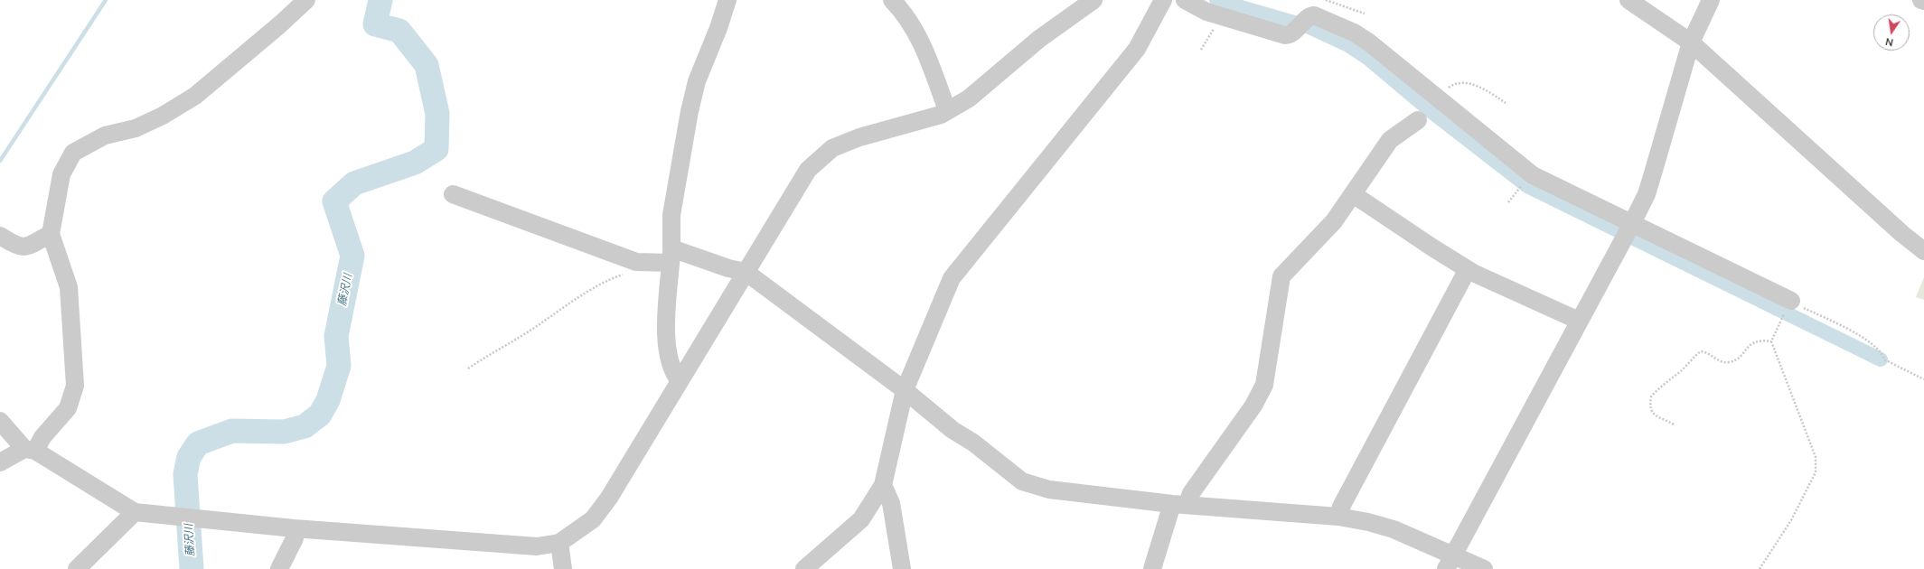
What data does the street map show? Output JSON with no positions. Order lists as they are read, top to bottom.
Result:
{
  "water": ["藤沢川"],
  "north": "bottom"
}
